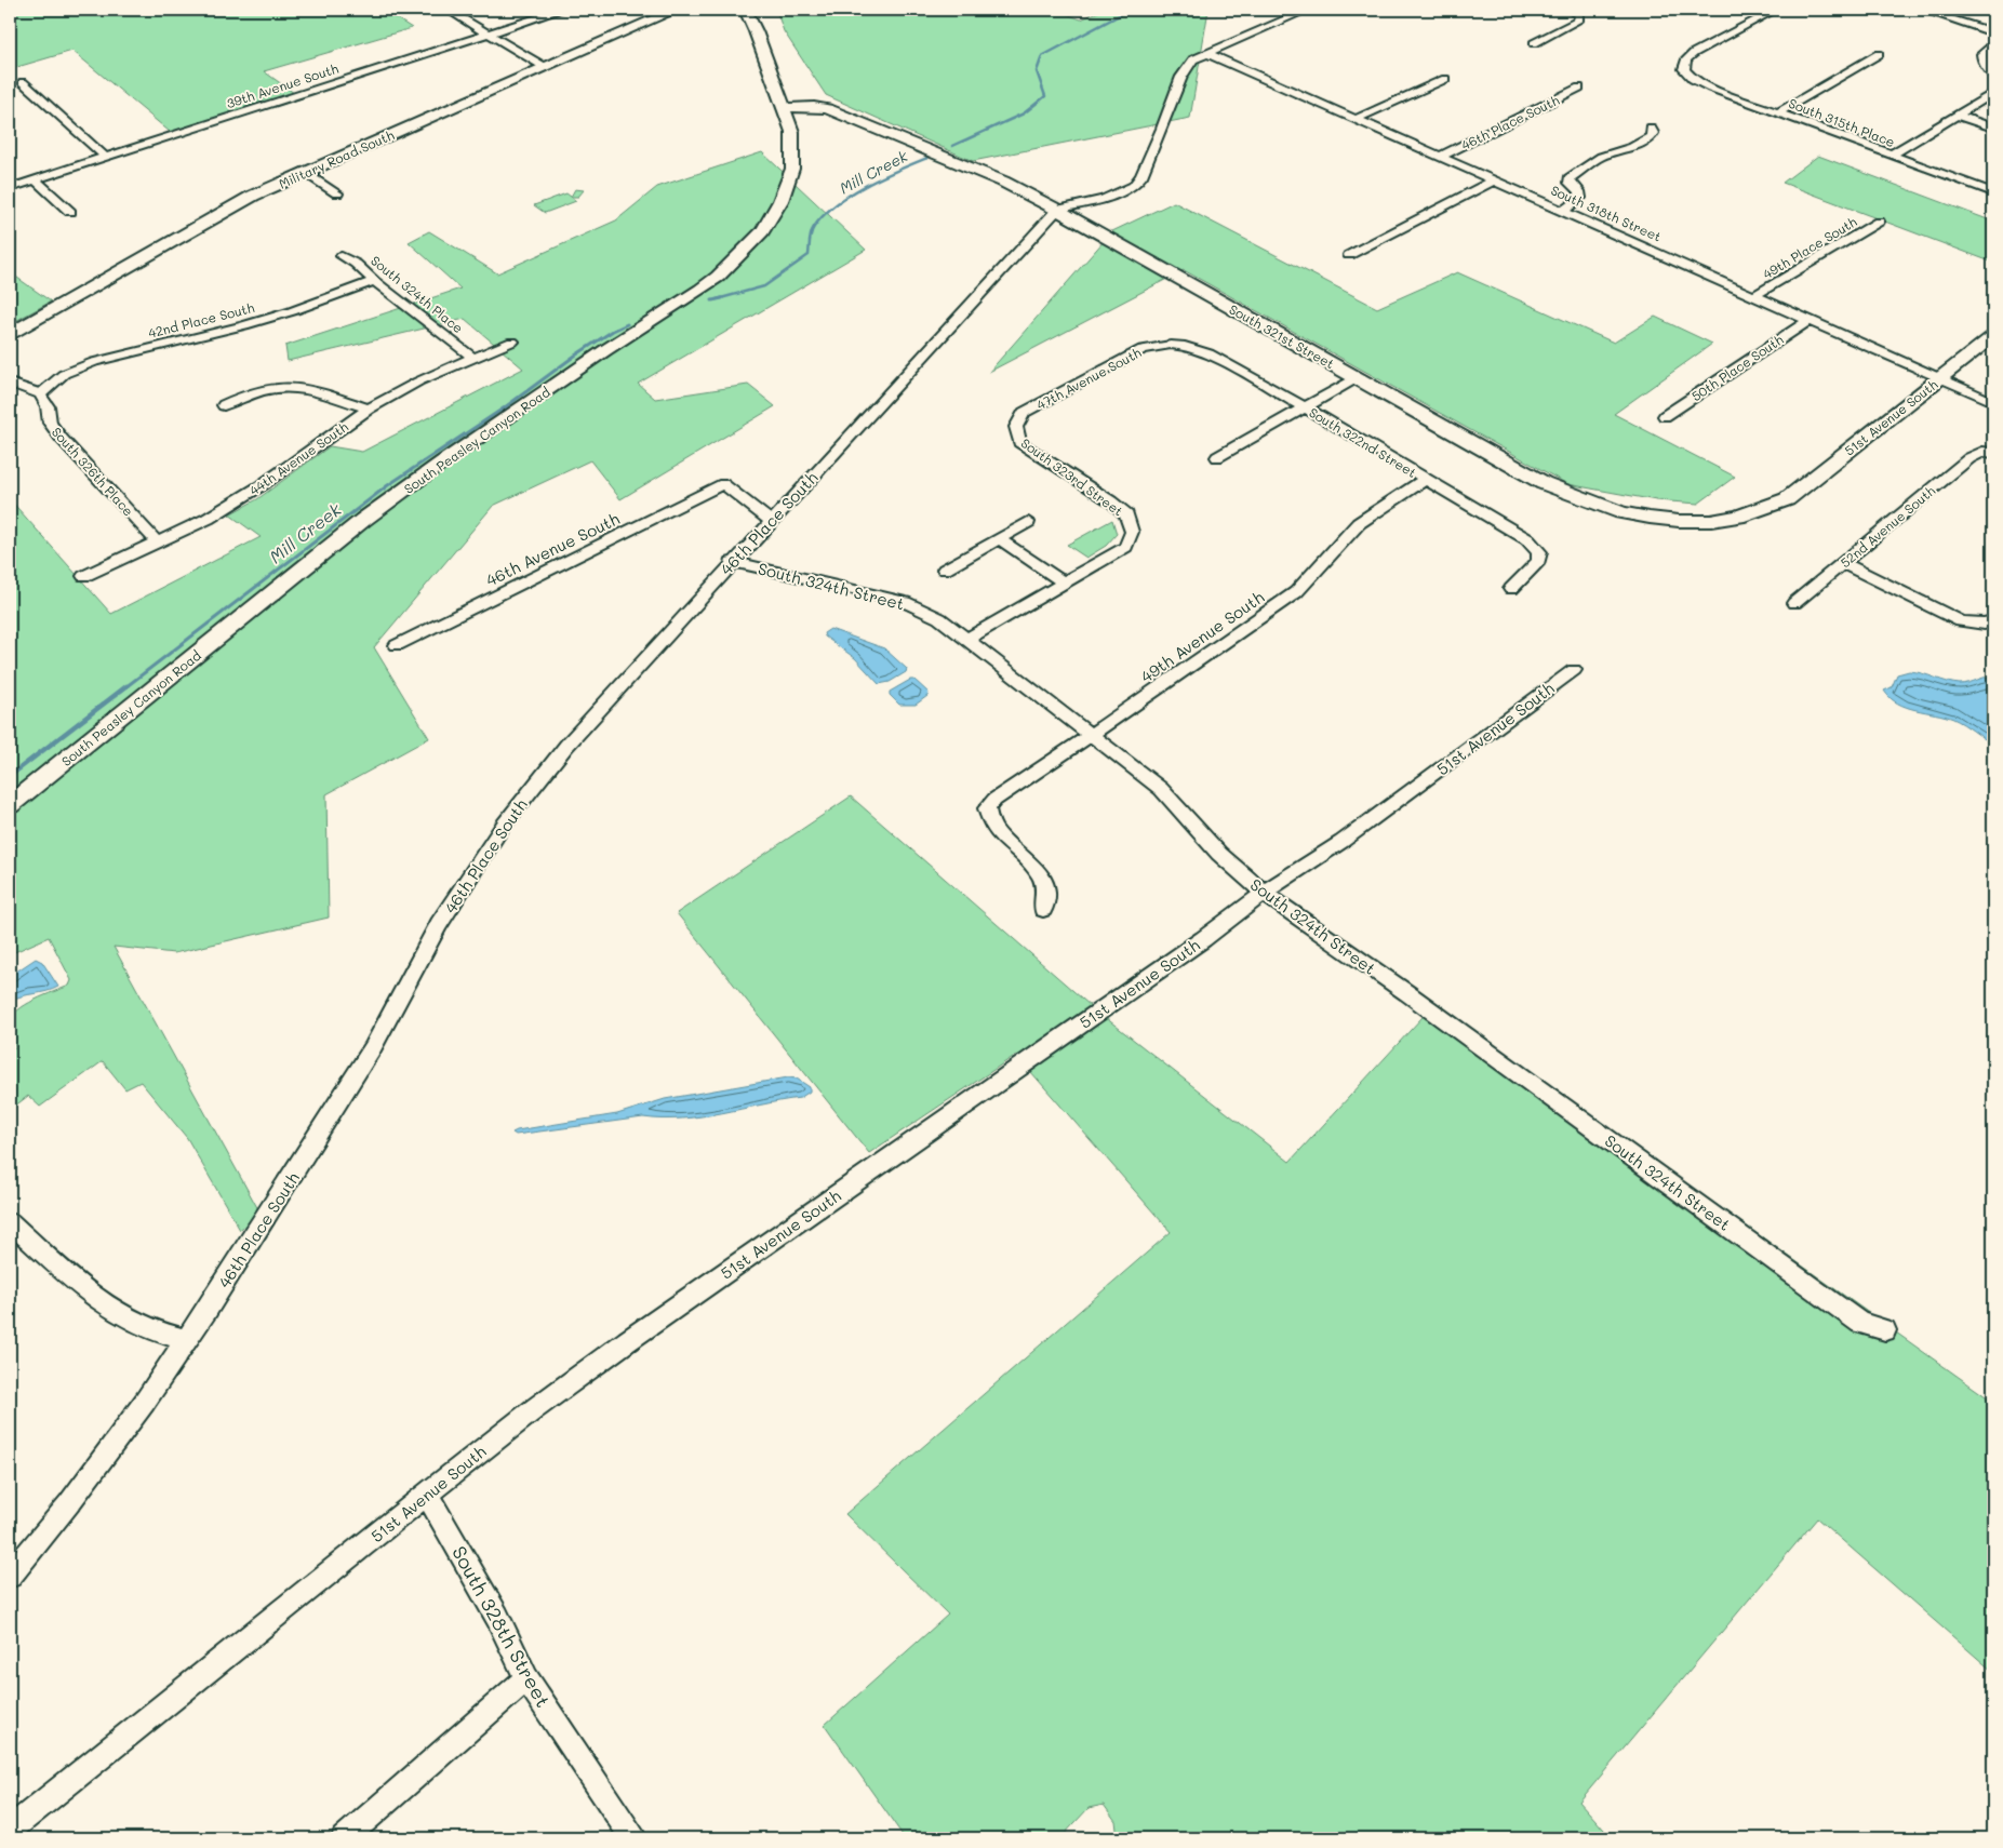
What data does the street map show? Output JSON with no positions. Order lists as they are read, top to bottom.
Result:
{
  "streets": {
    "main road": [
      "Military Road South",
      "South 321st Street",
      "51st Avenue South",
      "South Peasley Canyon Road"
    ],
    "street": [
      "39th Avenue South",
      "46th Place South",
      "South 315th Place",
      "South 318th Street",
      "49th Place South",
      "South 324th Place",
      "42nd Place South",
      "50th Place South",
      "47th Avenue South",
      "South 322nd Street",
      "44th Avenue South",
      "South 326th Place",
      "South 323rd Street",
      "52nd Avenue South",
      "46th Avenue South",
      "South 324th Street",
      "49th Avenue South",
      "South 328th Street"
    ]
  },
  "crossings": [
    ["46th Place South", "South 318th Street"],
    ["46th Place South", "South 321st Street"],
    ["46th Place South", "46th Avenue South"],
    ["46th Place South", "South 324th Street"],
    ["South 318th Street", "49th Place South"],
    ["South 318th Street", "50th Place South"],
    ["South 318th Street", "51st Avenue South"],
    ["South 324th Place", "42nd Place South"],
    ["South 324th Place", "44th Avenue South"],
    ["42nd Place South", "South 326th Place"],
    ["South 321st Street", "51st Avenue South"],
    ["South 321st Street", "South Peasley Canyon Road"],
    ["47th Avenue South", "South 322nd Street"],
    ["47th Avenue South", "South 323rd Street"],
    ["51st Avenue South", "South 324th Street"],
    ["51st Avenue South", "South 328th Street"],
    ["South 322nd Street", "49th Avenue South"],
    ["44th Avenue South", "South 326th Place"],
    ["South 324th Street", "49th Avenue South"]
  ],
  "water": ["Mill Creek"]
}
